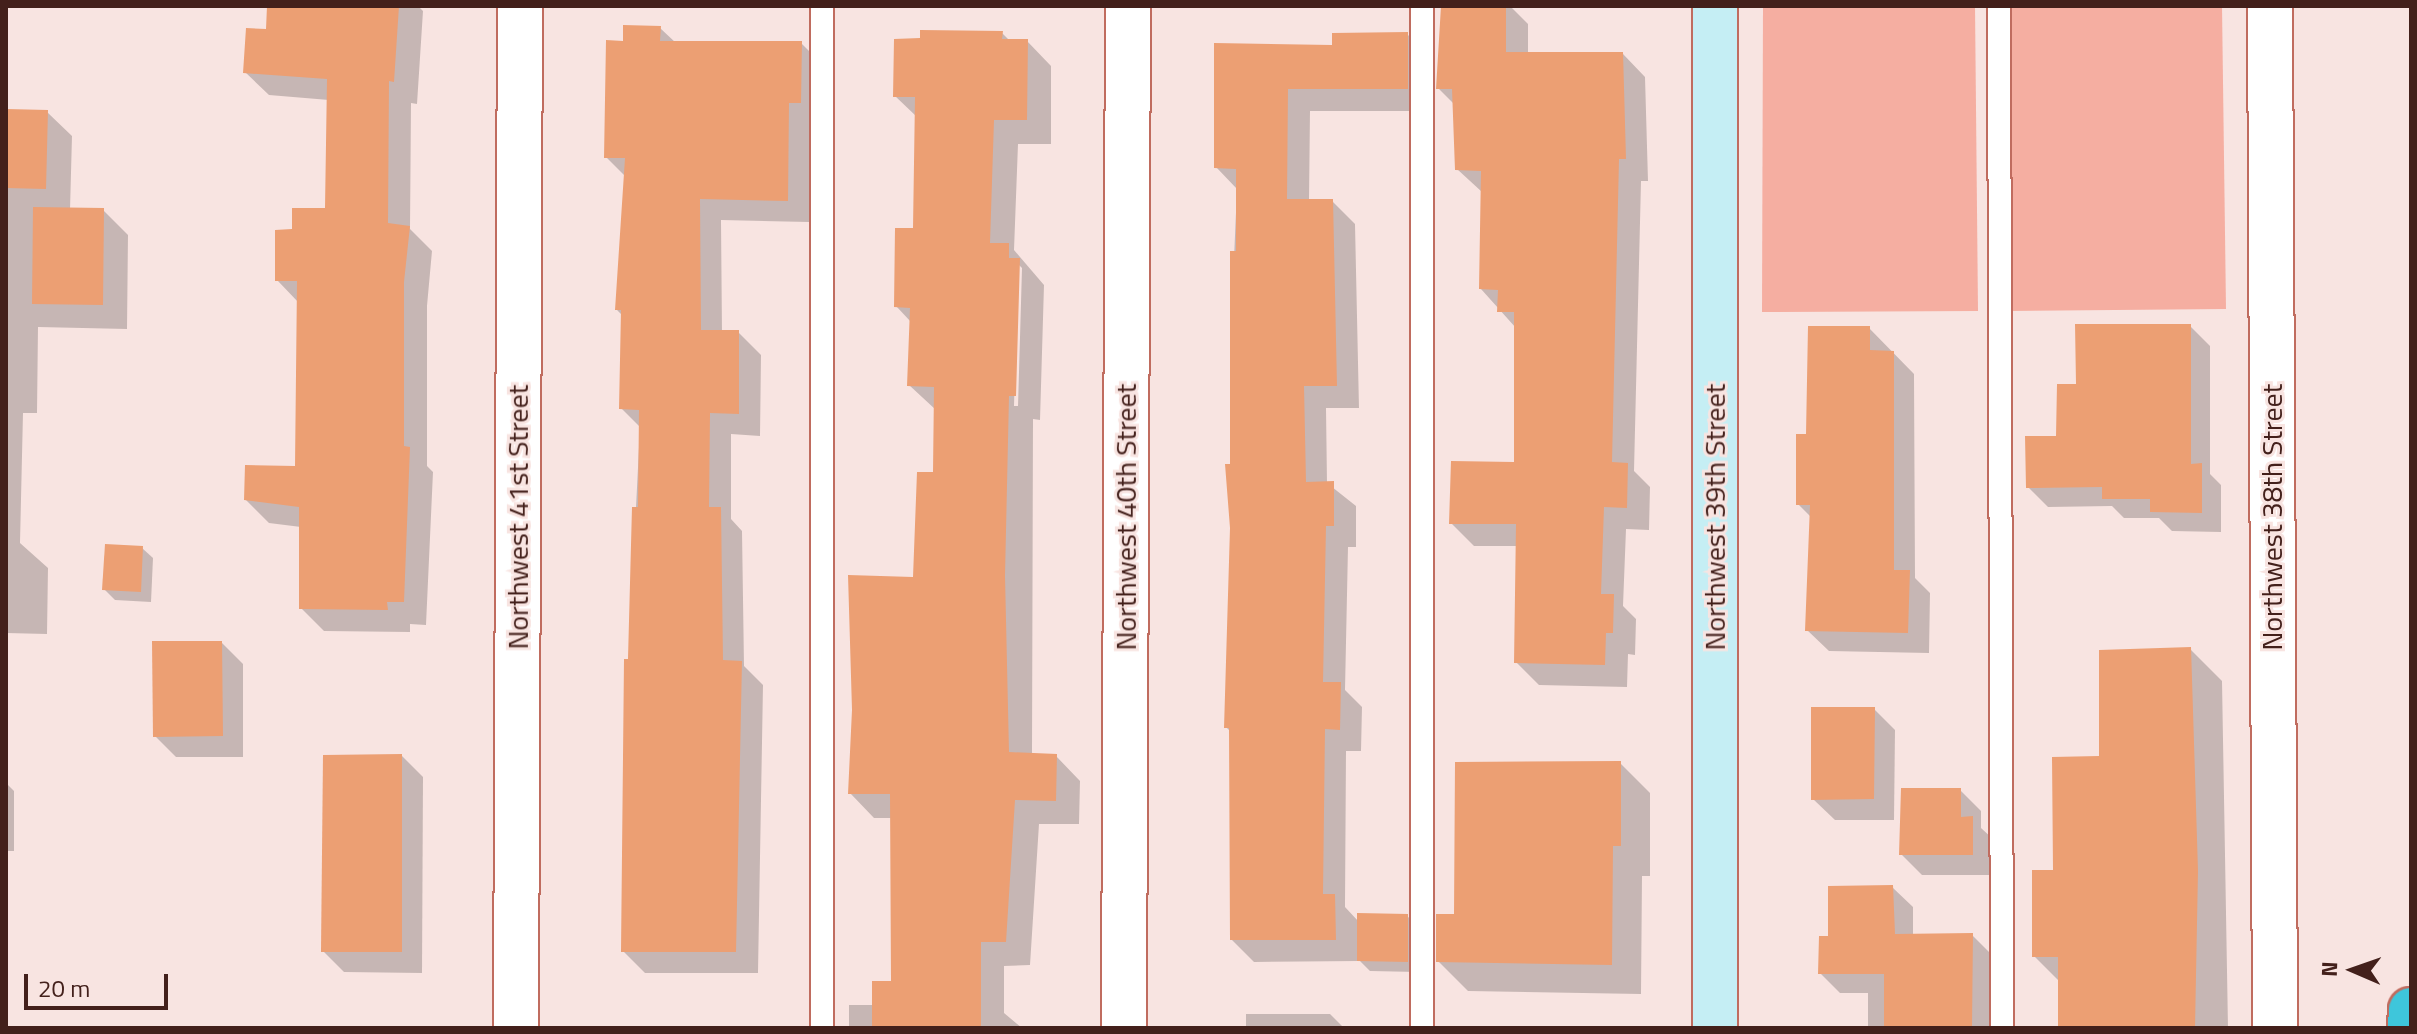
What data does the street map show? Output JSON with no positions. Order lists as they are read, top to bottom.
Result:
{
  "streets": {
    "street": [
      "Northwest 41st Street",
      "Northwest 40th Street",
      "Northwest 39th Street",
      "Northwest 38th Street"
    ]
  },
  "scale_bar": "20 m",
  "north": "left"
}
